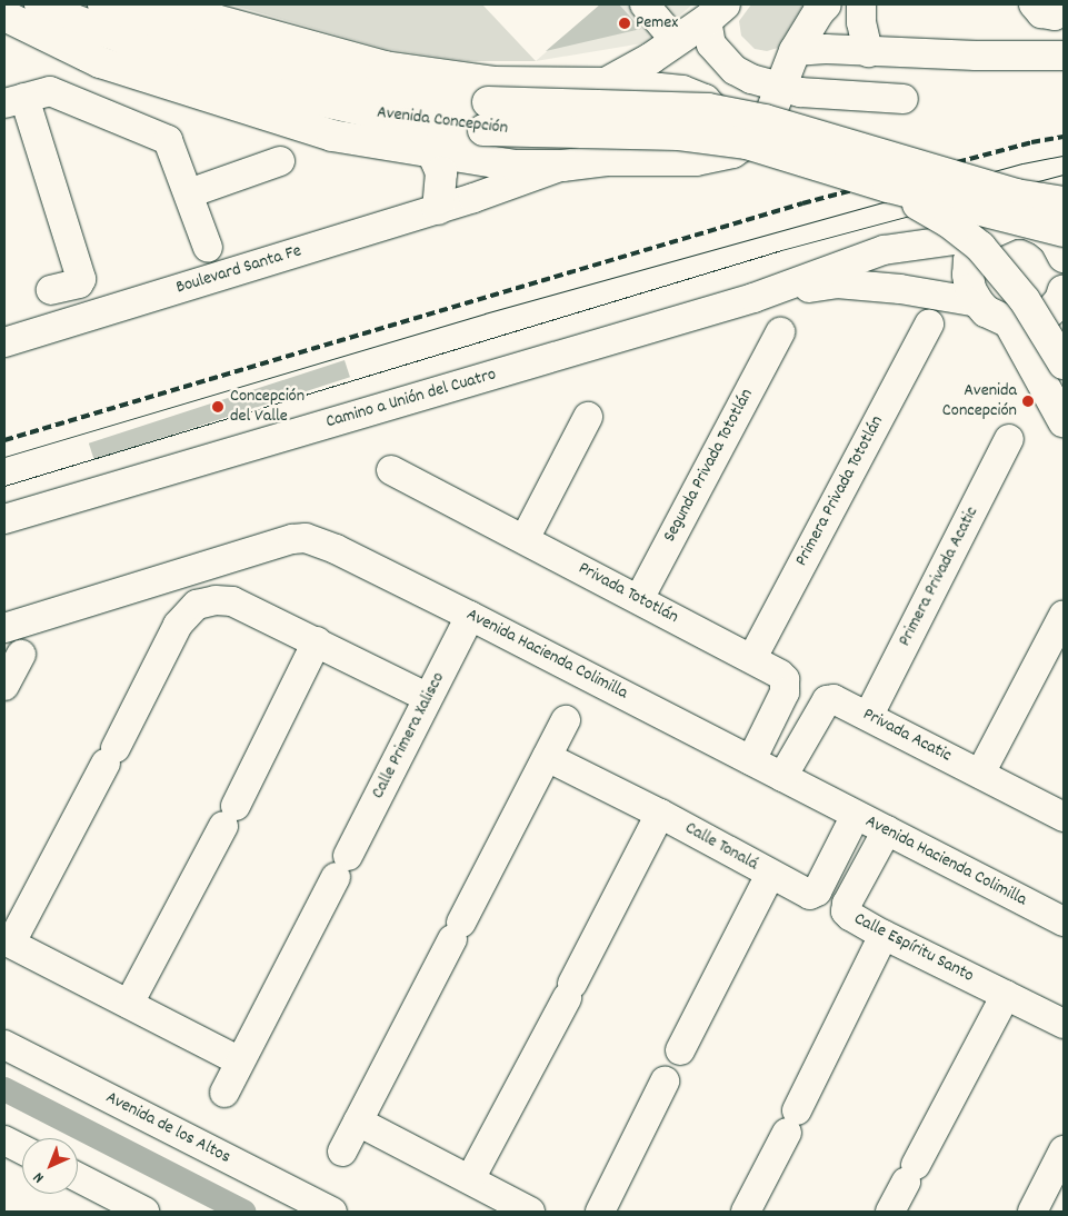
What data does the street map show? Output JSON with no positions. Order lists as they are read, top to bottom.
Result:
{
  "streets": {
    "main road": ["Avenida Concepción", "Boulevard Santa Fe"],
    "street": [
      "Camino a Unión del Cuatro",
      "Segunda Privada Tototlán",
      "Primera Privada Tototlán",
      "Primera Privada Acatic",
      "Privada Tototlán",
      "Avenida Hacienda Colimilla",
      "Calle Primera Xalisco",
      "Privada Acatic",
      "Calle Tonalá",
      "Calle Espíritu Santo",
      "Avenida de los Altos"
    ]
  },
  "crossings": [
    ["Segunda Privada Tototlán", "Privada Tototlán"],
    ["Primera Privada Tototlán", "Privada Tototlán"],
    ["Primera Privada Acatic", "Privada Acatic"],
    ["Privada Tototlán", "Avenida Hacienda Colimilla"],
    ["Avenida Hacienda Colimilla", "Calle Primera Xalisco"],
    ["Avenida Hacienda Colimilla", "Privada Acatic"],
    ["Avenida Hacienda Colimilla", "Calle Tonalá"],
    ["Avenida Hacienda Colimilla", "Calle Espíritu Santo"]
  ],
  "places": ["Pemex", "Avenida Concepción", "Concepción del Valle"],
  "north": "bottom left"
}
